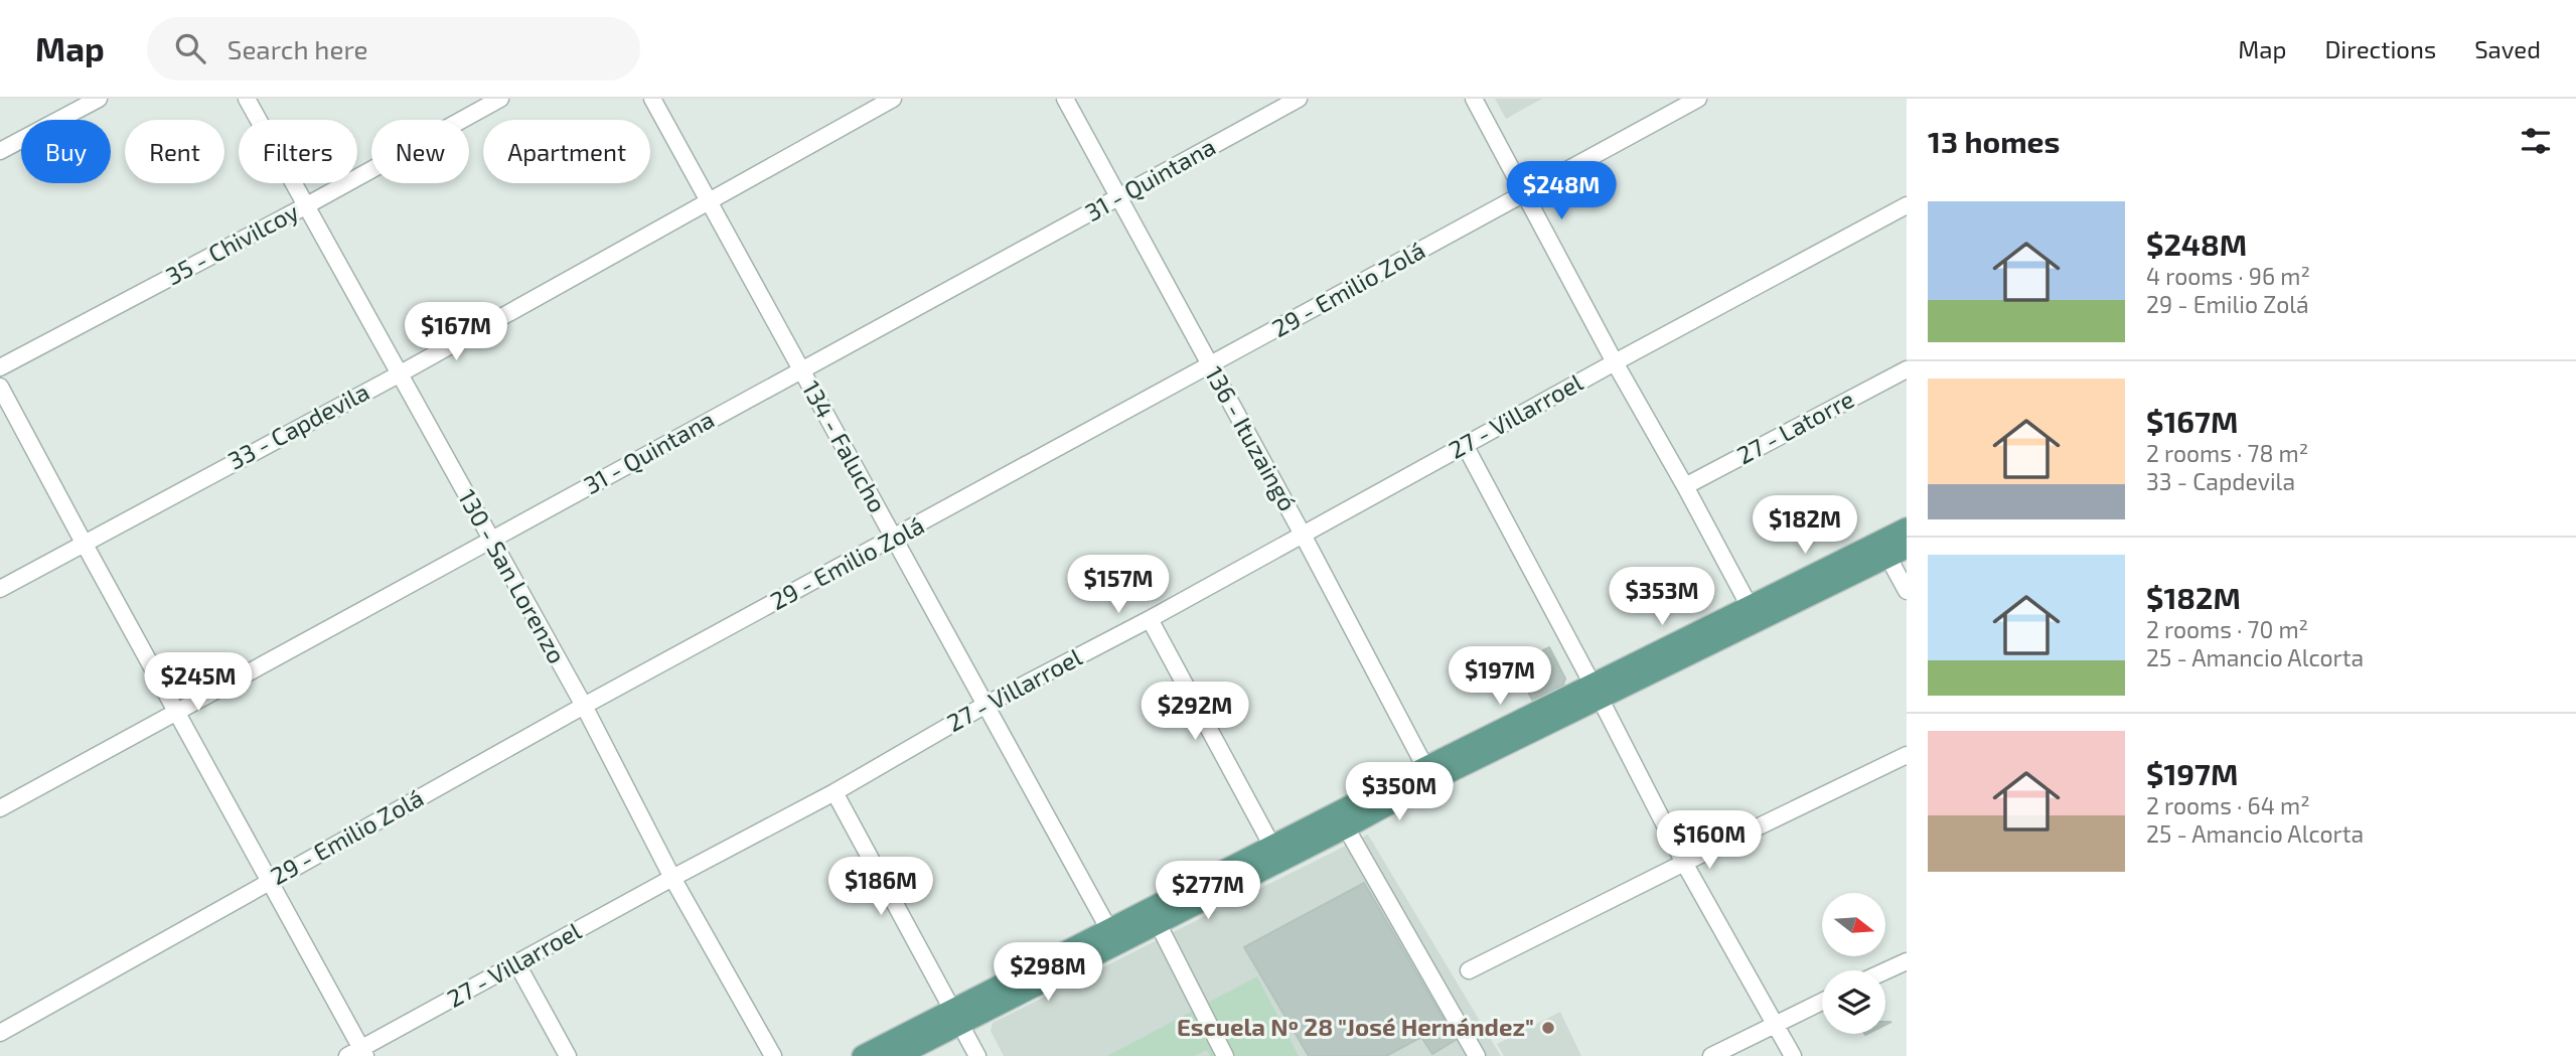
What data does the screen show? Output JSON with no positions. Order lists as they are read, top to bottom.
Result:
{
  "streets": {
    "street": [
      "31 - Quintana",
      "35 - Chivilcoy",
      "29 - Emilio Zolá",
      "27 - Villarroel",
      "33 - Capdevila",
      "27 - Latorre",
      "136 - Ituzaingó",
      "134 - Falucho",
      "130 - San Lorenzo"
    ]
  },
  "crossings": [
    ["31 - Quintana", "136 - Ituzaingó"],
    ["31 - Quintana", "134 - Falucho"],
    ["31 - Quintana", "130 - San Lorenzo"],
    ["35 - Chivilcoy", "130 - San Lorenzo"],
    ["29 - Emilio Zolá", "136 - Ituzaingó"],
    ["29 - Emilio Zolá", "134 - Falucho"],
    ["29 - Emilio Zolá", "130 - San Lorenzo"],
    ["27 - Villarroel", "136 - Ituzaingó"],
    ["27 - Villarroel", "134 - Falucho"],
    ["27 - Villarroel", "130 - San Lorenzo"],
    ["33 - Capdevila", "134 - Falucho"],
    ["33 - Capdevila", "130 - San Lorenzo"]
  ],
  "places": ["Escuela Nº 28 \"José Hernández\""],
  "north": "right",
  "page": {
    "header": "Map",
    "search": "Search here",
    "nav": ["Map", "Directions", "Saved"],
    "heading": "13 homes",
    "chip": [
      "Buy",
      "Rent",
      "Filters",
      "New",
      "Apartment"
    ],
    "price": [
      "$248M",
      "$167M",
      "$182M",
      "$157M",
      "$353M",
      "$197M",
      "$245M",
      "$292M",
      "$350M",
      "$160M",
      "$186M",
      "$277M",
      "$298M"
    ],
    "list": [
      {
        "name": "$248M",
        "note": "4 rooms · 96 m² · 29 - Emilio Zolá"
      },
      {
        "name": "$167M",
        "note": "2 rooms · 78 m² · 33 - Capdevila"
      },
      {
        "name": "$182M",
        "note": "2 rooms · 70 m² · 25 - Amancio Alcorta"
      },
      {
        "name": "$197M",
        "note": "2 rooms · 64 m² · 25 - Amancio Alcorta"
      }
    ]
  }
}
